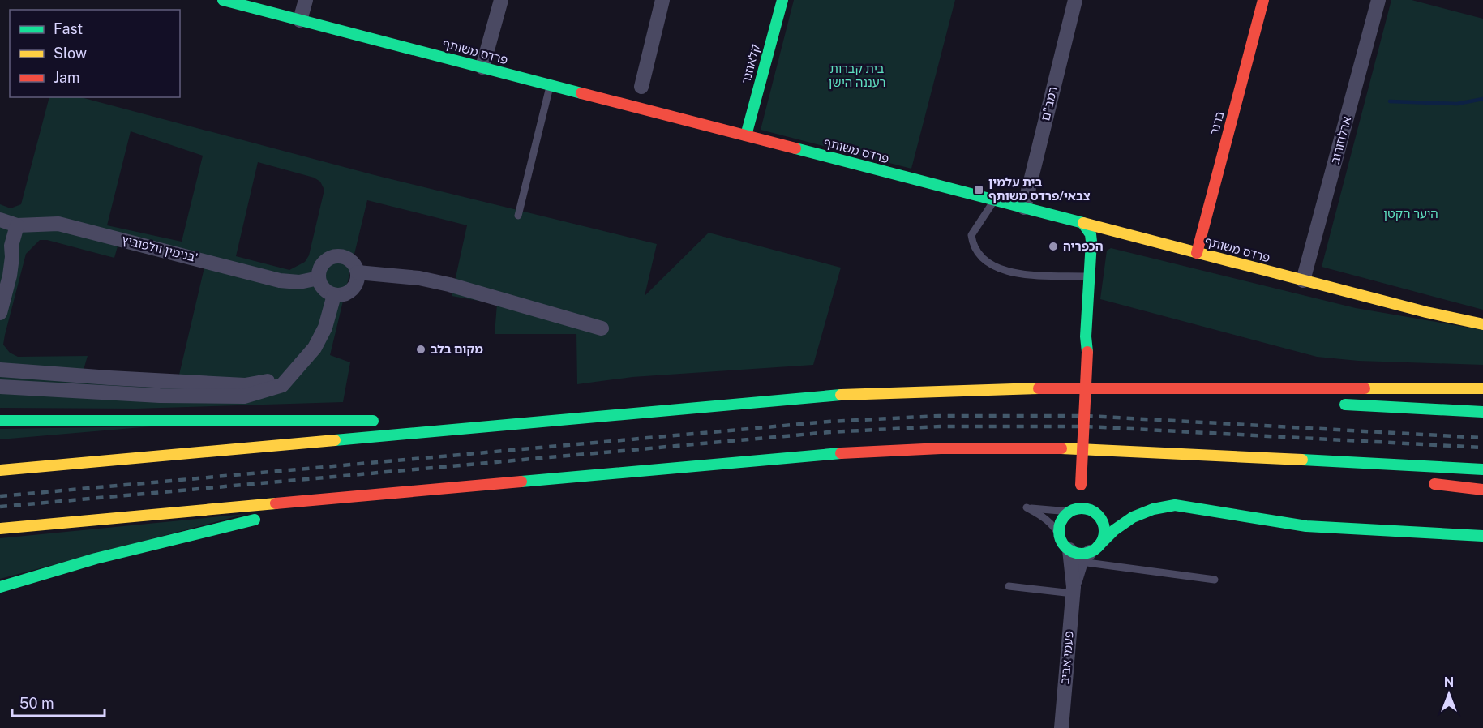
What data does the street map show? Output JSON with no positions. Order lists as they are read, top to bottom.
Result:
{
  "streets": {
    "main road": ["פרדס משותף", "קלאוזנר", "ברנר"],
    "street": [
      "רמב\"ם",
      "ארלוזורוב",
      "בנימין וולפוביץ'",
      "פעמי אביב"
    ]
  },
  "crossings": [
    ["פרדס משותף", "קלאוזנר"],
    ["פרדס משותף", "רמב\"ם"],
    ["פרדס משותף", "ברנר"],
    ["פרדס משותף", "ארלוזורוב"]
  ],
  "parks": ["בית קברות רעננה הישן", "היער הקטן"],
  "places": {
    "transit": ["בית עלמין צבאי/פרדס משותף"],
    "other": ["הכפריה", "מקום בלב"]
  },
  "legend": ["Fast", "Slow", "Jam"],
  "scale_bar": "50 m",
  "north": "top"
}
